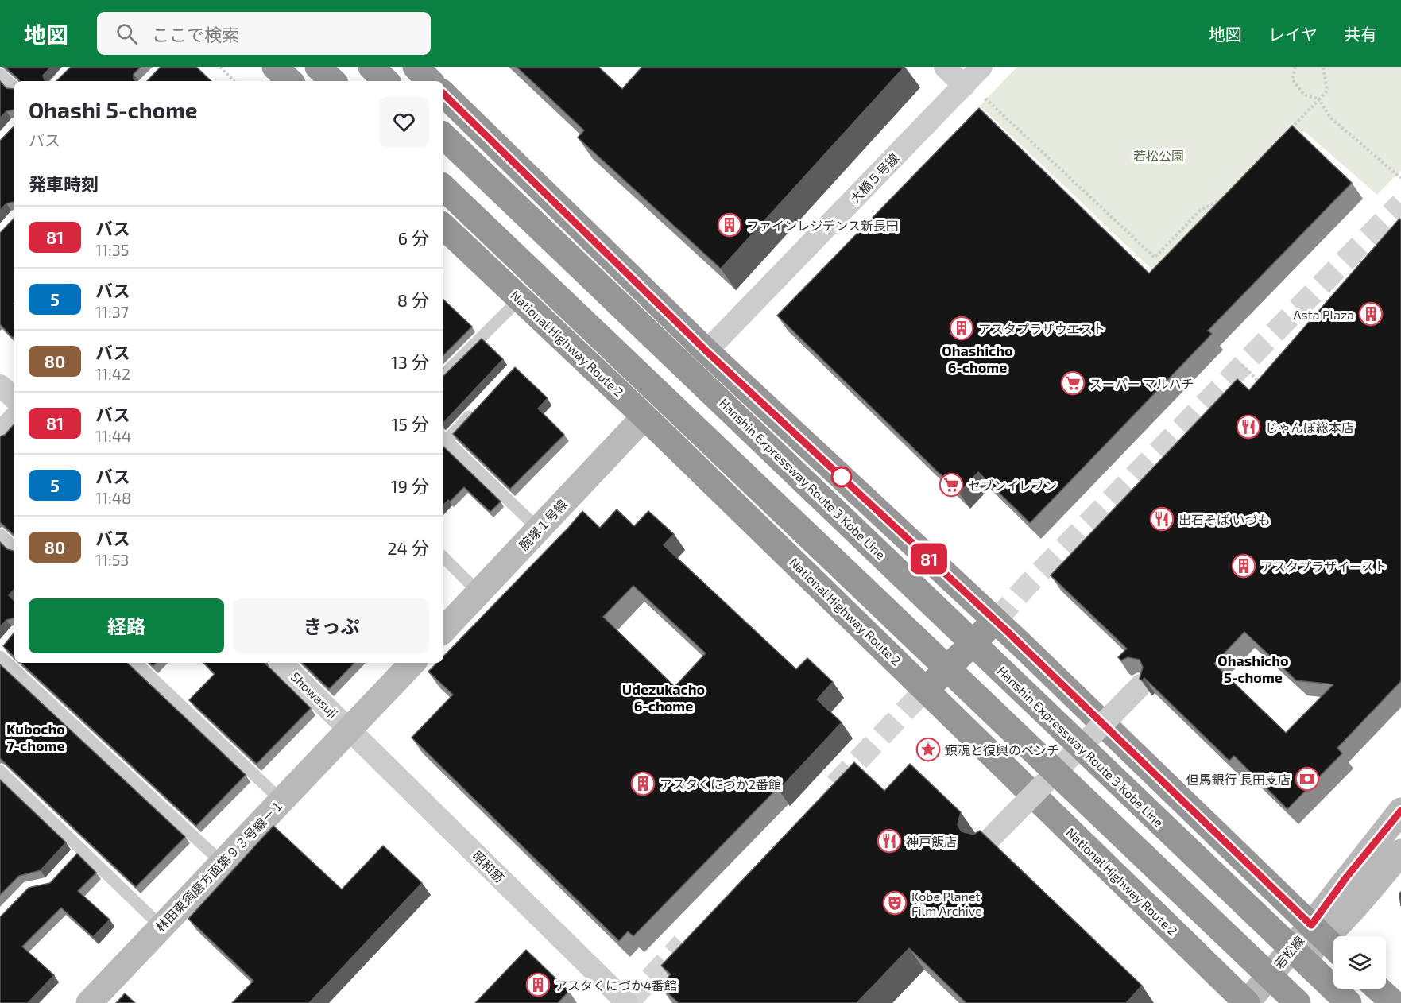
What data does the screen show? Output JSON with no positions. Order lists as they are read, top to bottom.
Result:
{
  "streets": {
    "highway": ["National Highway Route 2", "Hanshin Expressway Route 3 Kobe Line"],
    "street": [
      "大橋５号線",
      "腕塚１号線",
      "Showasuji",
      "林田東須磨方面第９３号線－１",
      "昭和筋",
      "若松線"
    ]
  },
  "crossings": [
    ["National Highway Route 2", "腕塚１号線"],
    ["National Highway Route 2", "若松線"],
    ["Showasuji", "林田東須磨方面第９３号線－１"],
    ["Showasuji", "昭和筋"],
    ["林田東須磨方面第９３号線－１", "昭和筋"]
  ],
  "districts": [
    "Ohashicho 6-chome",
    "Ohashicho 5-chome",
    "Udezukacho 6-chome",
    "Kubocho 7-chome"
  ],
  "parks": ["若松公園"],
  "places": {
    "building": [
      "ファインレジデンス新長田",
      "Asta Plaza",
      "アスタプラザウエスト",
      "アスタプラザイースト",
      "アスタくにづか2番館",
      "アスタくにづか4番館"
    ],
    "supermarket": ["スーパー マルハチ", "セブンイレブン"],
    "restaurant": ["じゃんぼ総本店", "出石そば いづも", "神戸飯店"],
    "place": ["鎮魂と復興のベンチ"],
    "bank": ["但馬銀行 長田支店"],
    "theatre": ["Kobe Planet Film Archive"]
  },
  "lines": ["bus line 81"],
  "page": {
    "header": "地図",
    "search": "ここで検索",
    "nav": ["地図", "レイヤ", "共有"],
    "on_map": "81",
    "heading": [
      ["Ohashi 5-chome", "バス"],
      "発車時刻"
    ],
    "list": [
      {
        "mark": "81",
        "name": "バス",
        "note": "11:35",
        "value": "6 分"
      },
      {
        "mark": "5",
        "name": "バス",
        "note": "11:37",
        "value": "8 分"
      },
      {
        "mark": "80",
        "name": "バス",
        "note": "11:42",
        "value": "13 分"
      },
      {
        "mark": "81",
        "name": "バス",
        "note": "11:44",
        "value": "15 分"
      },
      {
        "mark": "5",
        "name": "バス",
        "note": "11:48",
        "value": "19 分"
      },
      {
        "mark": "80",
        "name": "バス",
        "note": "11:53",
        "value": "24 分"
      }
    ],
    "buttons": ["経路", "きっぷ"]
  }
}
